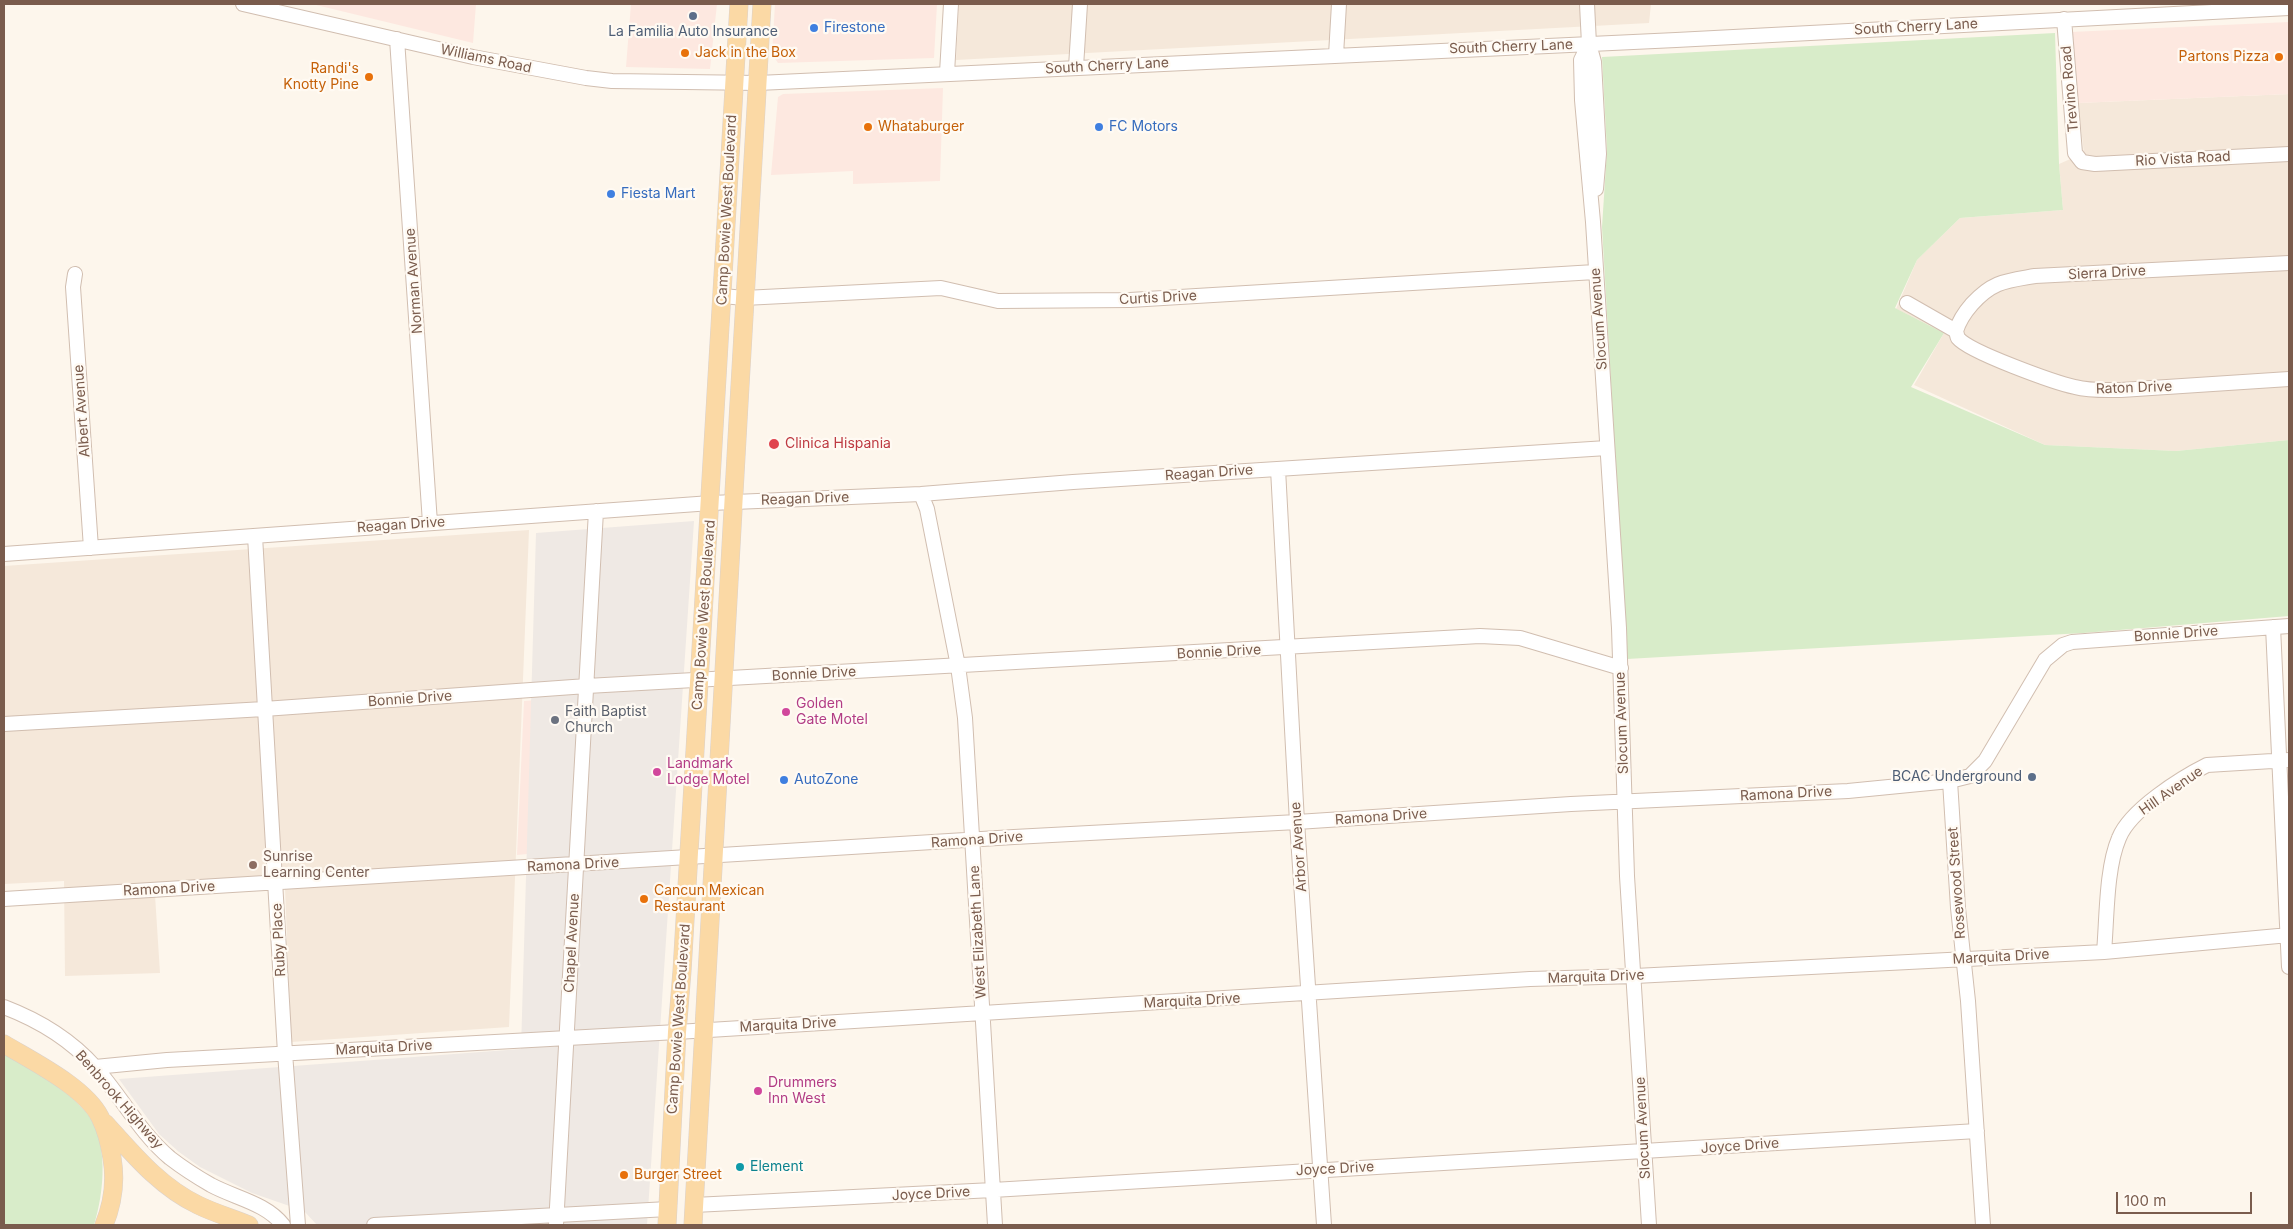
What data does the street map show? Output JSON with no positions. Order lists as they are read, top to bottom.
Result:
{
  "streets": {
    "main road": ["Camp Bowie West Boulevard"],
    "street": [
      "South Cherry Lane",
      "Williams Road",
      "Trevino Road",
      "Rio Vista Road",
      "Sierra Drive",
      "Norman Avenue",
      "Curtis Drive",
      "Slocum Avenue",
      "Raton Drive",
      "Albert Avenue",
      "Reagan Drive",
      "Bonnie Drive",
      "Hill Avenue",
      "Ramona Drive",
      "Arbor Avenue",
      "Rosewood Street",
      "West Elizabeth Lane",
      "Ruby Place",
      "Chapel Avenue",
      "Marquita Drive",
      "Benbrook Highway",
      "Joyce Drive"
    ]
  },
  "crossings": [
    ["South Cherry Lane", "Williams Road"],
    ["South Cherry Lane", "Trevino Road"],
    ["South Cherry Lane", "Camp Bowie West Boulevard"],
    ["South Cherry Lane", "Slocum Avenue"],
    ["Williams Road", "Camp Bowie West Boulevard"],
    ["Williams Road", "Norman Avenue"],
    ["Trevino Road", "Rio Vista Road"],
    ["Camp Bowie West Boulevard", "Curtis Drive"],
    ["Camp Bowie West Boulevard", "Reagan Drive"],
    ["Camp Bowie West Boulevard", "Bonnie Drive"],
    ["Camp Bowie West Boulevard", "Ramona Drive"],
    ["Camp Bowie West Boulevard", "Marquita Drive"],
    ["Camp Bowie West Boulevard", "Joyce Drive"],
    ["Sierra Drive", "Raton Drive"],
    ["Norman Avenue", "Reagan Drive"],
    ["Curtis Drive", "Slocum Avenue"],
    ["Slocum Avenue", "Reagan Drive"],
    ["Slocum Avenue", "Bonnie Drive"],
    ["Slocum Avenue", "Ramona Drive"],
    ["Slocum Avenue", "Marquita Drive"],
    ["Slocum Avenue", "Joyce Drive"],
    ["Albert Avenue", "Reagan Drive"],
    ["Reagan Drive", "Arbor Avenue"],
    ["Reagan Drive", "West Elizabeth Lane"],
    ["Reagan Drive", "Ruby Place"],
    ["Reagan Drive", "Chapel Avenue"],
    ["Bonnie Drive", "Ramona Drive"],
    ["Bonnie Drive", "Arbor Avenue"],
    ["Bonnie Drive", "Rosewood Street"],
    ["Bonnie Drive", "West Elizabeth Lane"],
    ["Bonnie Drive", "Ruby Place"],
    ["Bonnie Drive", "Chapel Avenue"],
    ["Hill Avenue", "Marquita Drive"],
    ["Ramona Drive", "Arbor Avenue"],
    ["Ramona Drive", "Rosewood Street"],
    ["Ramona Drive", "West Elizabeth Lane"],
    ["Ramona Drive", "Ruby Place"],
    ["Ramona Drive", "Chapel Avenue"],
    ["Arbor Avenue", "Marquita Drive"],
    ["Arbor Avenue", "Joyce Drive"],
    ["Rosewood Street", "Marquita Drive"],
    ["Rosewood Street", "Joyce Drive"],
    ["West Elizabeth Lane", "Marquita Drive"],
    ["West Elizabeth Lane", "Joyce Drive"],
    ["Ruby Place", "Marquita Drive"],
    ["Chapel Avenue", "Marquita Drive"],
    ["Marquita Drive", "Benbrook Highway"]
  ],
  "places": [
    "La Familia Auto Insurance",
    "Firestone",
    "Jack in the Box",
    "Partons Pizza",
    "Randi's Knotty Pine",
    "Whataburger",
    "FC Motors",
    "Fiesta Mart",
    "Clinica Hispania",
    "Golden Gate Motel",
    "Faith Baptist Church",
    "Landmark Lodge Motel",
    "BCAC Underground",
    "AutoZone",
    "Sunrise Learning Center",
    "Cancun Mexican Restaurant",
    "Drummers Inn West",
    "Element",
    "Burger Street"
  ],
  "scale_bar": "100 m"
}
